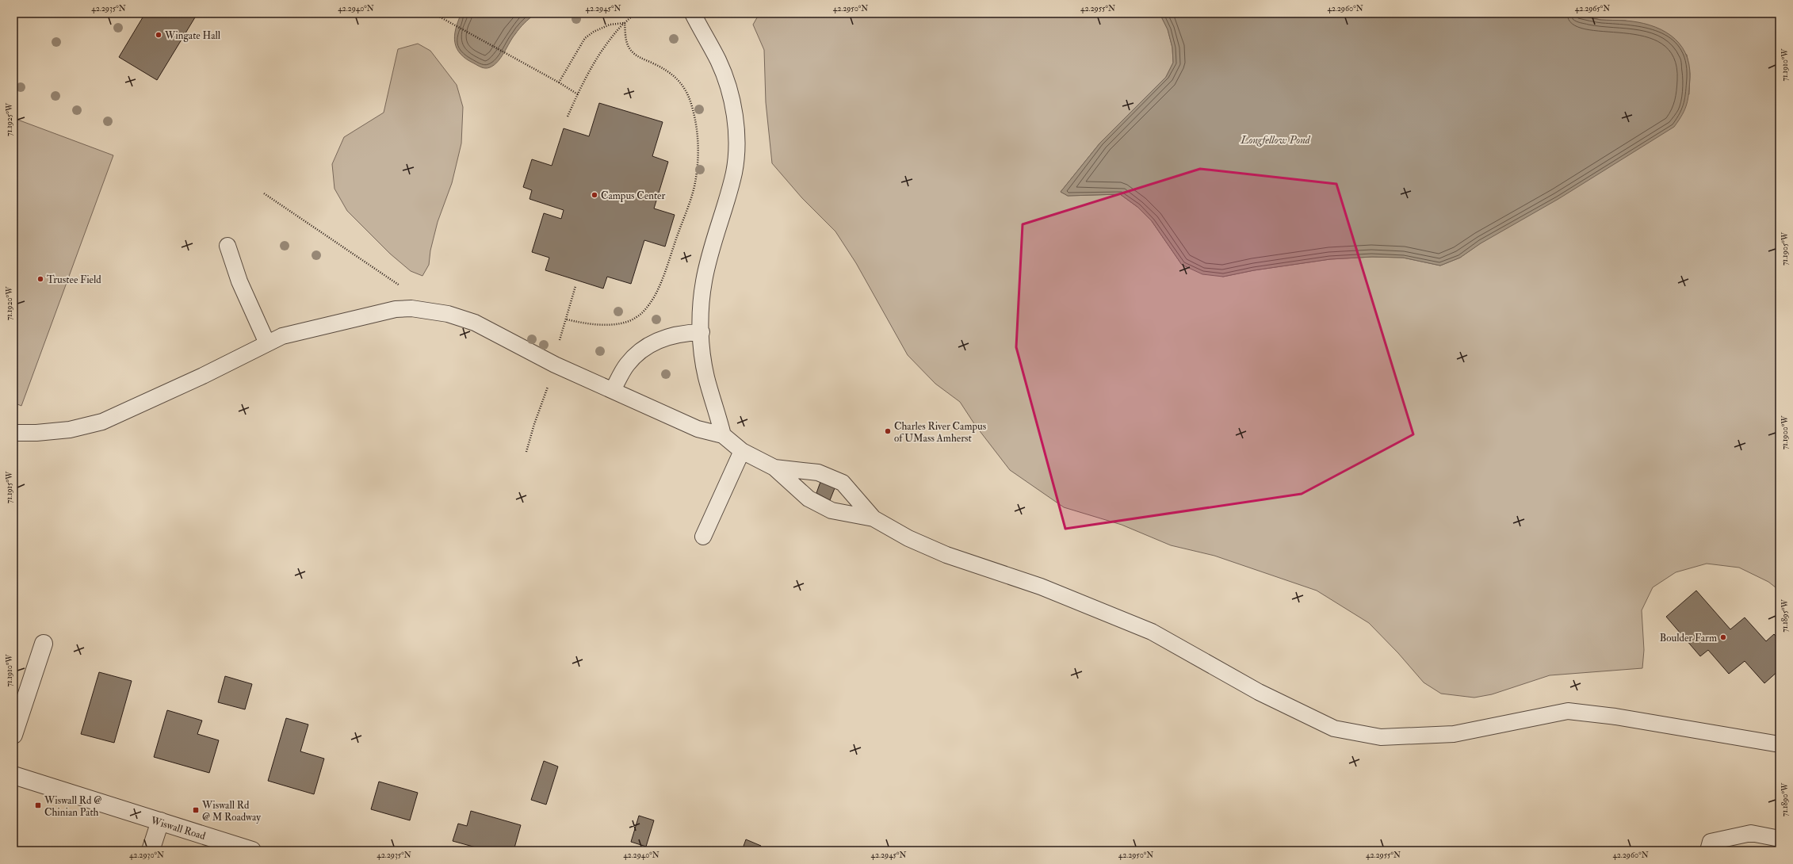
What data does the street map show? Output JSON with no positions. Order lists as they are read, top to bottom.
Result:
{
  "streets": {
    "street": ["Wiswall Road"]
  },
  "water": ["Longfellow Pond"],
  "places": {
    "other": [
      "Wingate Hall",
      "Campus Center",
      "Trustee Field",
      "Charles River Campus of UMass Amherst",
      "Boulder Farm"
    ],
    "transit": ["Wiswall Rd @ Chinian Path", "Wiswall Rd @ M Roadway"]
  },
  "coordinates": [
    "42.2935°N",
    "42.2940°N",
    "42.2945°N",
    "42.2950°N",
    "42.2955°N",
    "42.2960°N",
    "42.2965°N",
    "71.1910°W",
    "71.1925°W",
    "71.1905°W",
    "71.1920°W",
    "71.1900°W",
    "71.1915°W",
    "71.1895°W",
    "71.1890°W",
    "42.2930°N"
  ]
}
